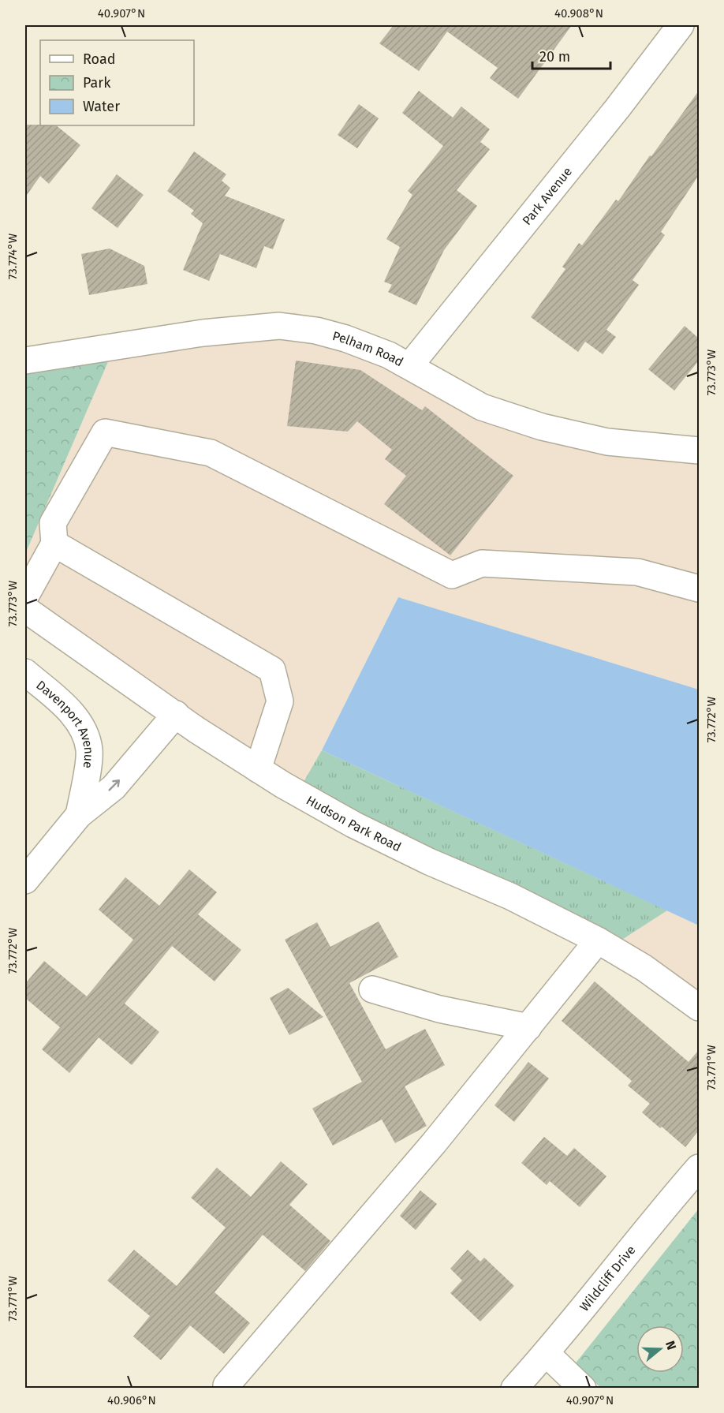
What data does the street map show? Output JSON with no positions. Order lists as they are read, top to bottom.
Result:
{
  "streets": {
    "street": [
      "Park Avenue",
      "Pelham Road",
      "Davenport Avenue",
      "Hudson Park Road",
      "Wildcliff Drive"
    ]
  },
  "crossings": [
    ["Park Avenue", "Pelham Road"]
  ],
  "legend": ["Road", "Park", "Water"],
  "scale_bar": "20 m",
  "north": "right",
  "coordinates": [
    "40.907°N",
    "40.908°N",
    "73.774°W",
    "73.773°W",
    "73.772°W",
    "73.771°W",
    "40.906°N"
  ]
}
